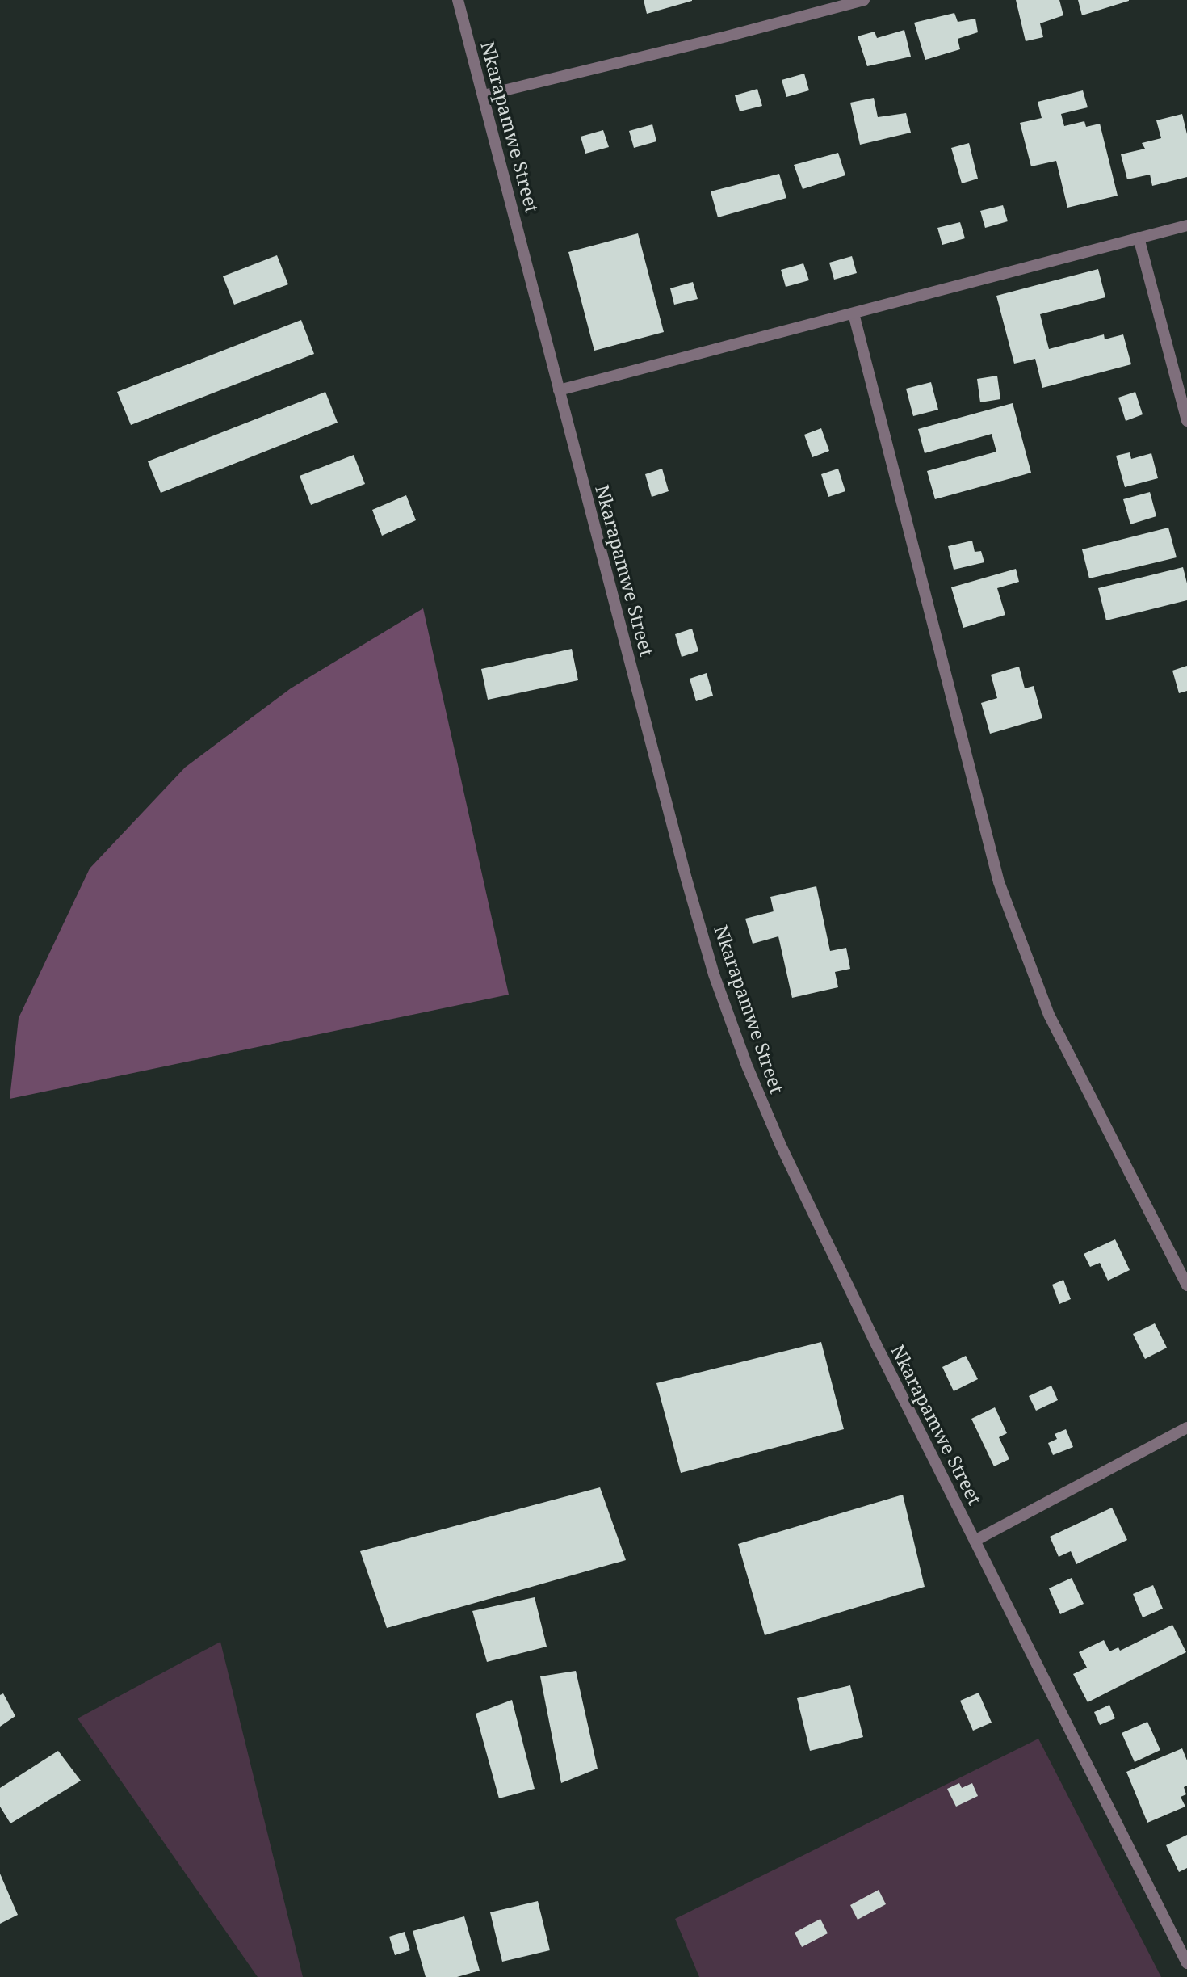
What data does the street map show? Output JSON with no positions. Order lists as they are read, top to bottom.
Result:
{
  "streets": {
    "street": ["Nkarapamwe Street"]
  }
}
